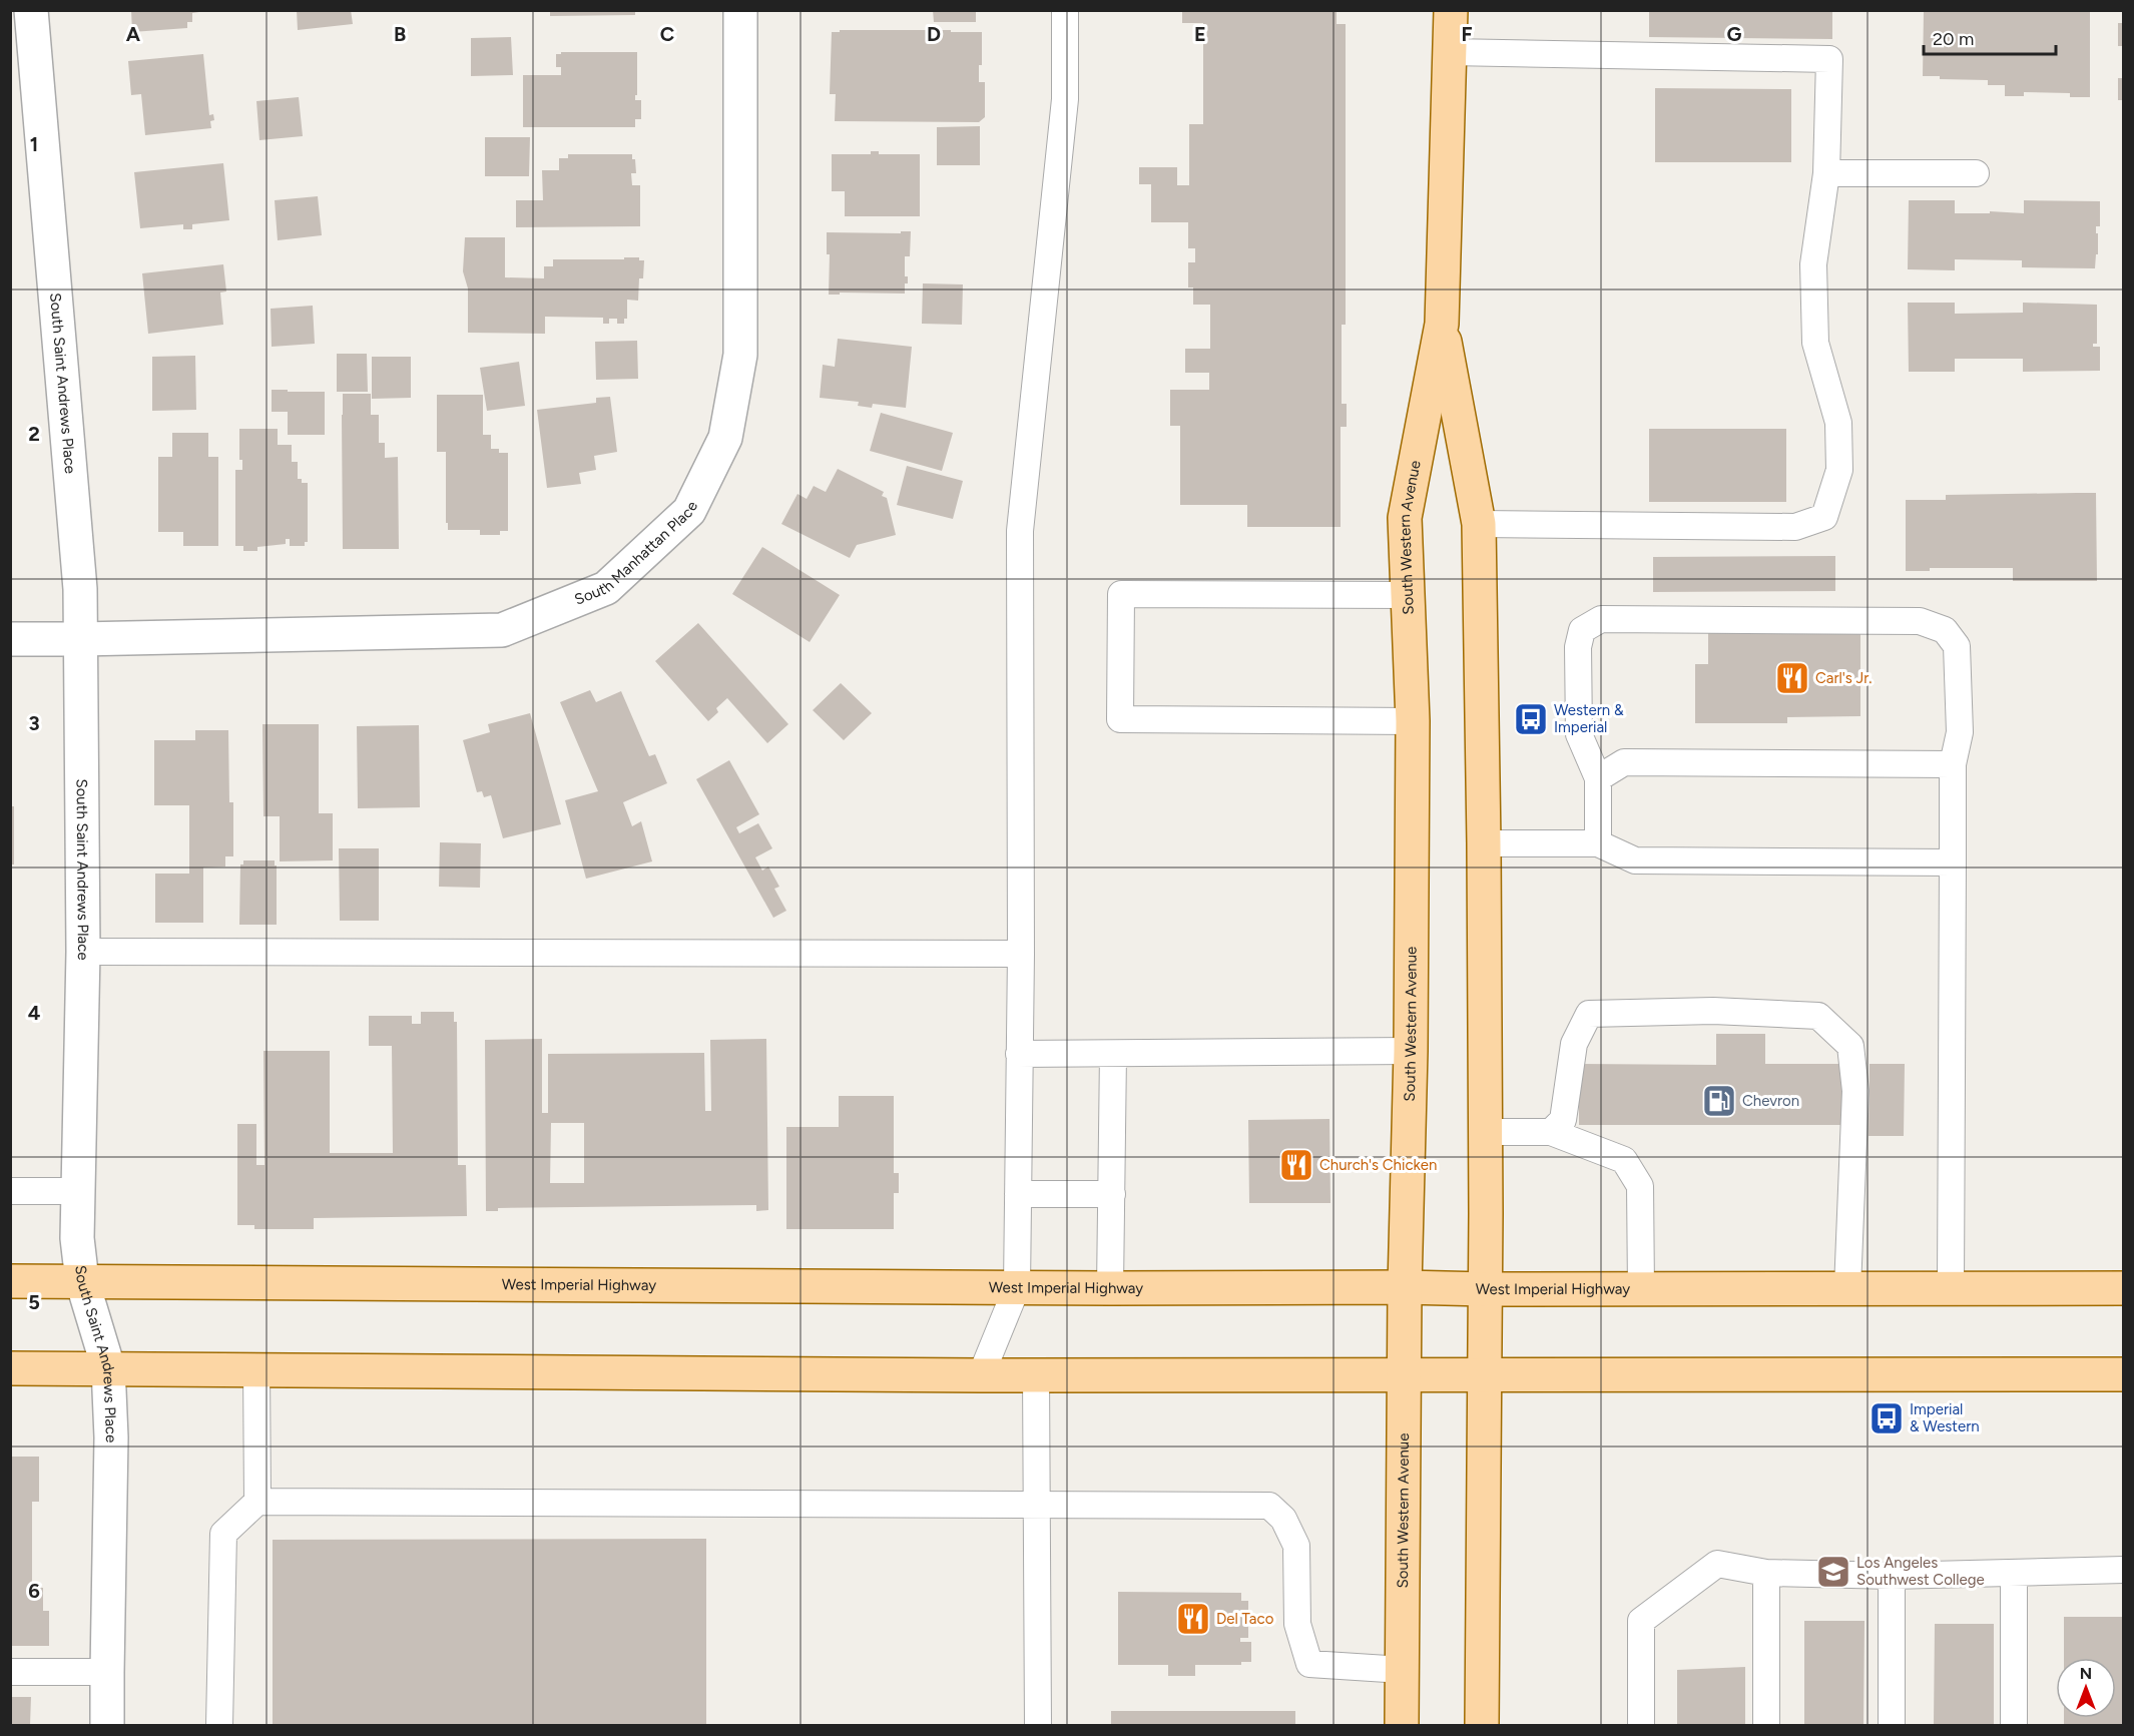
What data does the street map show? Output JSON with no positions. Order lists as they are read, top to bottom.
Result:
{
  "streets": {
    "main road": ["South Western Avenue", "West Imperial Highway"],
    "street": ["South Saint Andrews Place", "South Manhattan Place"]
  },
  "crossings": [
    ["South Saint Andrews Place", "South Manhattan Place"],
    ["South Saint Andrews Place", "West Imperial Highway"],
    ["South Western Avenue", "West Imperial Highway"]
  ],
  "places": {
    "restaurant": ["Carl's Jr.", "Church's Chicken", "Del Taco"],
    "bus stop": ["Western & Imperial", "Imperial & Western"],
    "fuel station": ["Chevron"],
    "school or university": ["Los Angeles Southwest College"]
  },
  "scale_bar": "20 m",
  "north": "top",
  "grid": {
    "columns": [
      "A",
      "B",
      "C",
      "D",
      "E",
      "F",
      "G"
    ],
    "rows": [
      "1",
      "2",
      "3",
      "4",
      "5",
      "6"
    ]
  }
}
